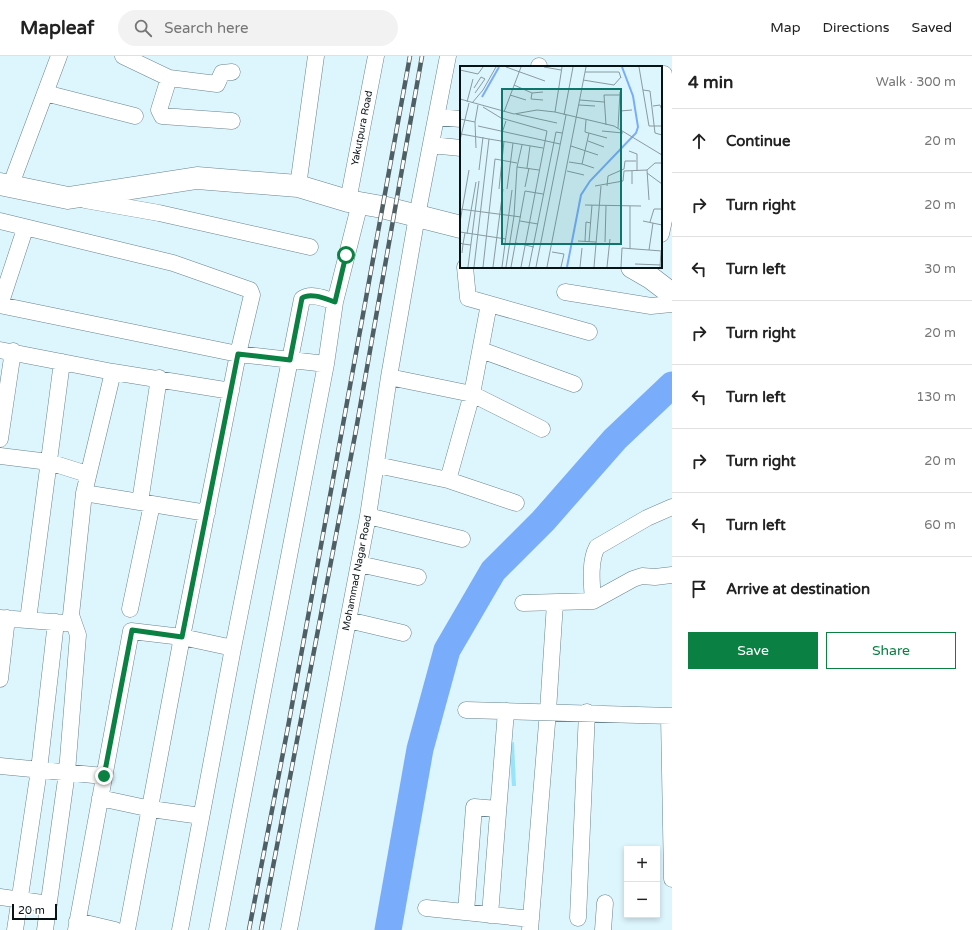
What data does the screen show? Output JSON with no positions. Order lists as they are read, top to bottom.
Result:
{
  "streets": {
    "street": ["Yakutpura Road", "Mohammad Nagar Road"]
  },
  "scale_bar": "20 m",
  "page": {
    "header": "Mapleaf",
    "search": "Search here",
    "nav": ["Map", "Directions", "Saved"],
    "heading": ["4 min", "Walk · 300 m"],
    "list": [
      ["Continue", "20 m"],
      ["Turn right", "20 m"],
      ["Turn left", "30 m"],
      ["Turn right", "20 m"],
      ["Turn left", "130 m"],
      ["Turn right", "20 m"],
      ["Turn left", "60 m"],
      "Arrive at destination"
    ],
    "buttons": ["Save", "Share"],
    "map_buttons": ["+", "−"],
    "scale": "20 m"
  }
}
